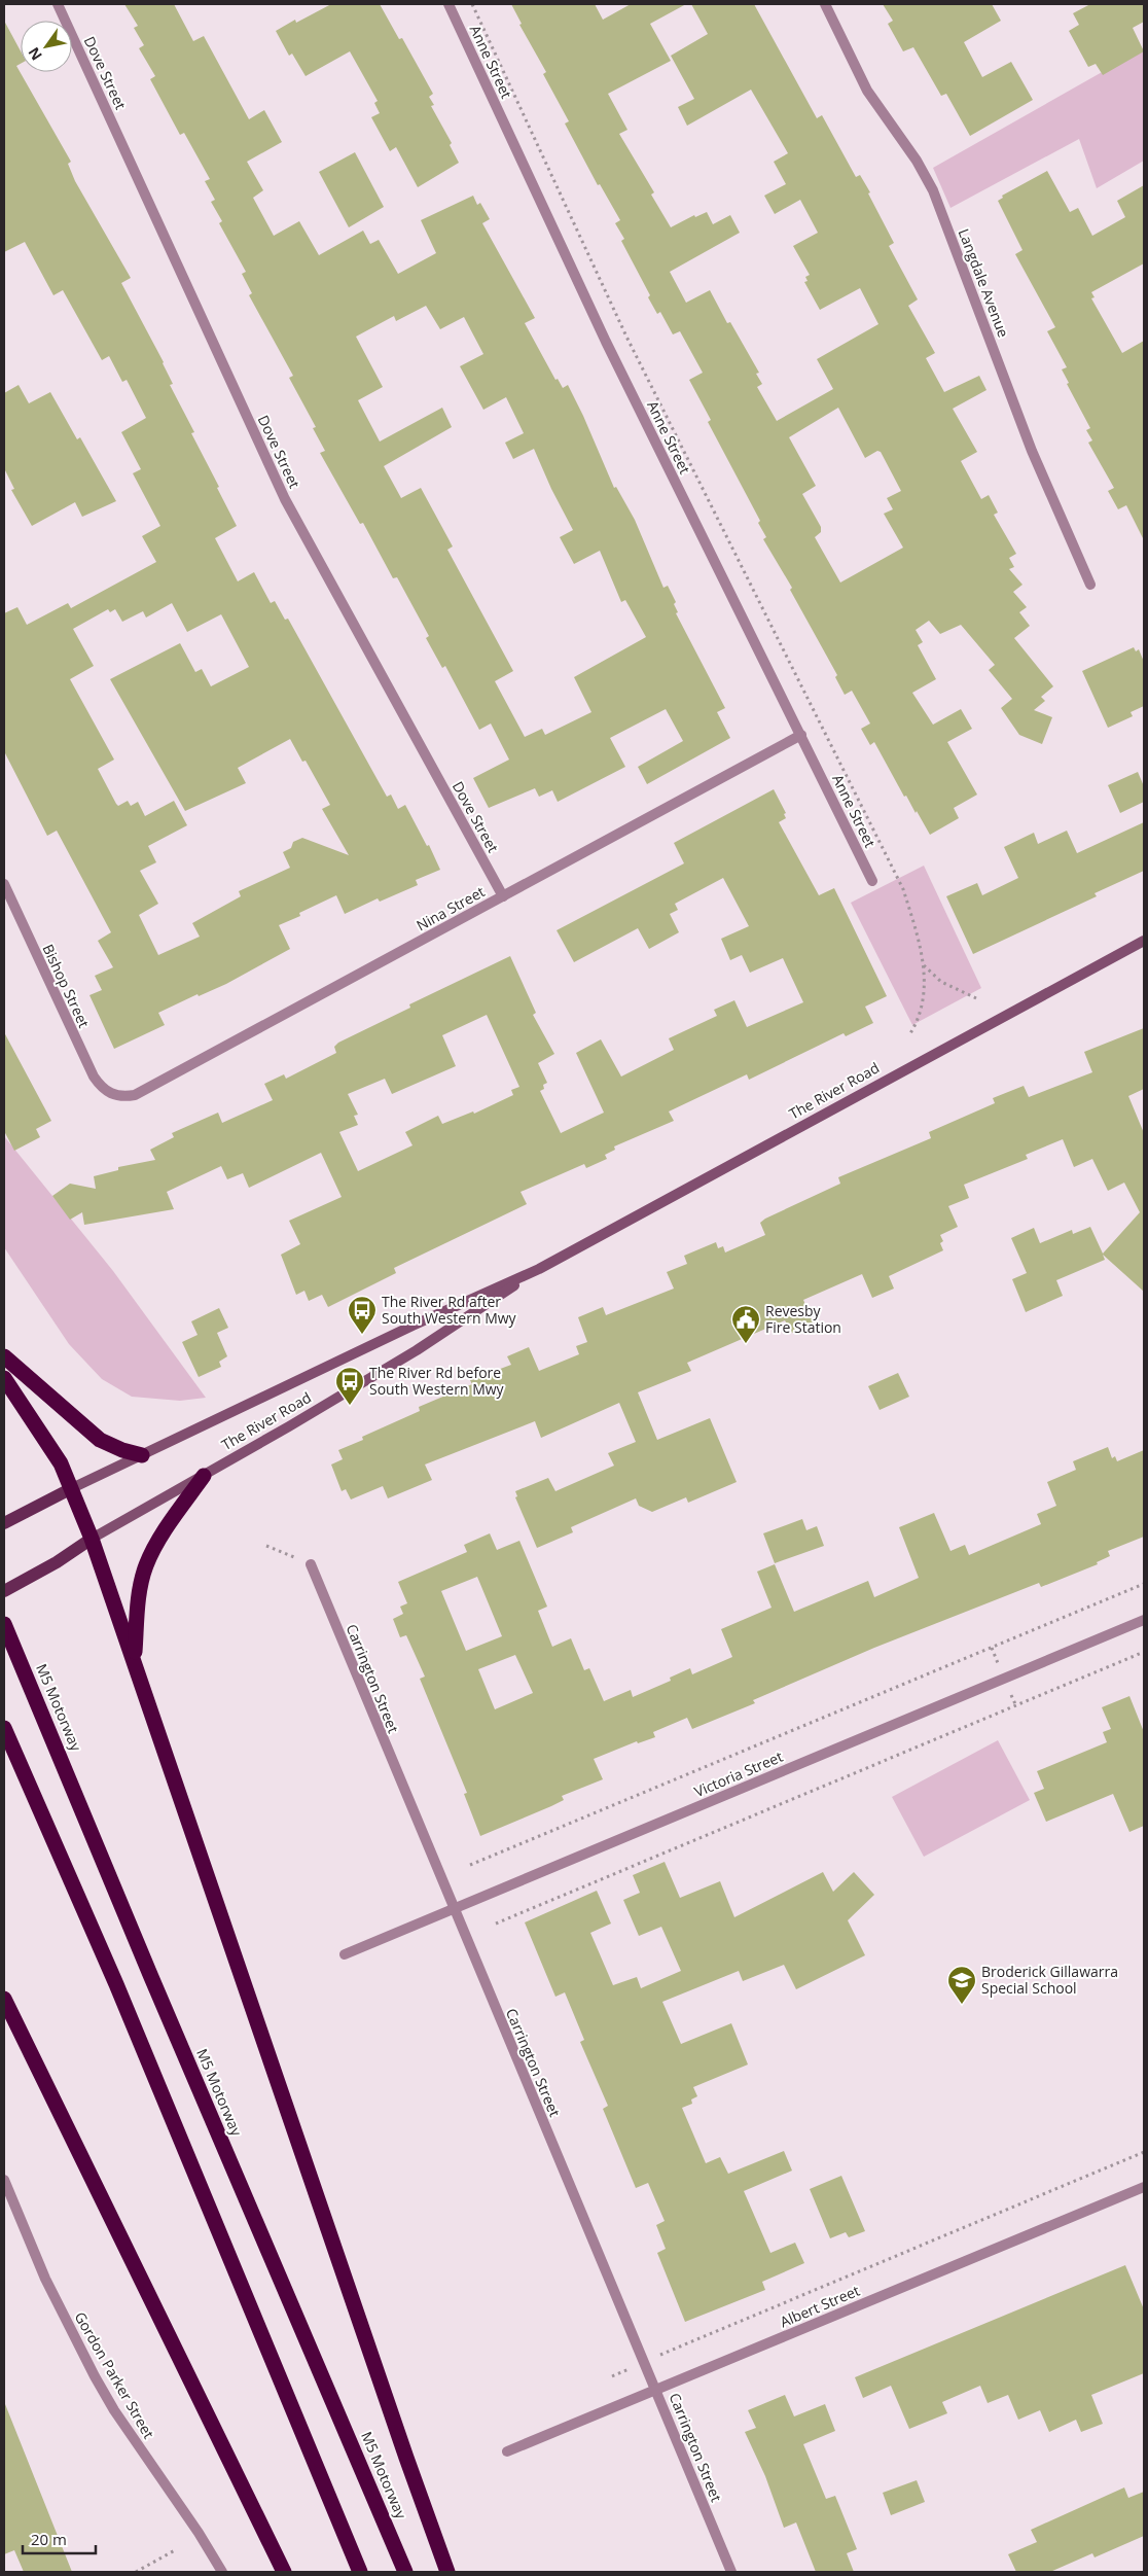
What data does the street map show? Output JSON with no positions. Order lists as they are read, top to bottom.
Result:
{
  "streets": {
    "highway": ["M5 Motorway"],
    "main road": ["The River Road"],
    "street": [
      "Anne Street",
      "Dove Street",
      "Langdale Avenue",
      "Nina Street",
      "Bishop Street",
      "Carrington Street",
      "Victoria Street",
      "Albert Street",
      "Gordon Parker Street"
    ]
  },
  "crossings": [
    ["Anne Street", "Nina Street"],
    ["Dove Street", "Nina Street"],
    ["Nina Street", "Bishop Street"],
    ["Carrington Street", "Victoria Street"],
    ["Carrington Street", "Albert Street"]
  ],
  "places": {
    "bus stop": ["The River Rd after South Western Mwy", "The River Rd before South Western Mwy"],
    "public building": ["Revesby Fire Station"],
    "school or university": ["Broderick Gillawarra Special School"]
  },
  "scale_bar": "20 m",
  "north": "bottom left"
}
